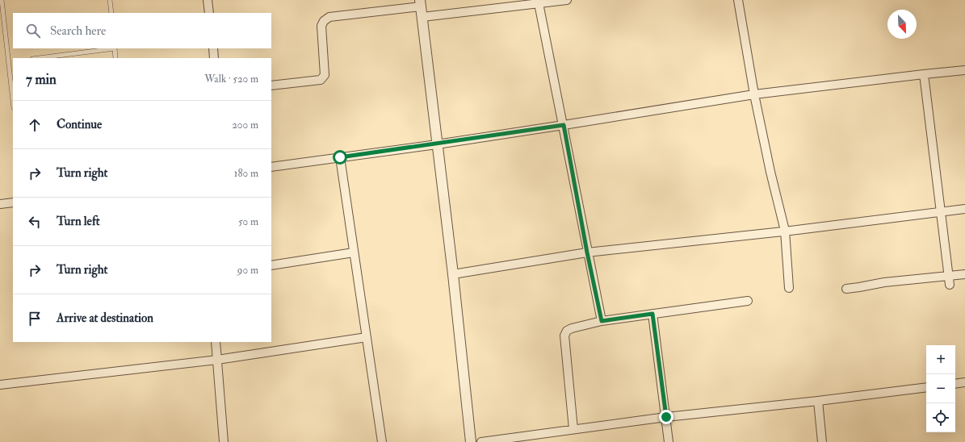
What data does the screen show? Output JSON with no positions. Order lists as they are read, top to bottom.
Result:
{
  "north": "bottom right",
  "page": {
    "search": "Search here",
    "heading": ["7 min", "Walk · 520 m"],
    "list": [
      ["Continue", "200 m"],
      ["Turn right", "180 m"],
      ["Turn left", "50 m"],
      ["Turn right", "90 m"],
      "Arrive at destination"
    ],
    "map_buttons": ["+", "−"]
  }
}
